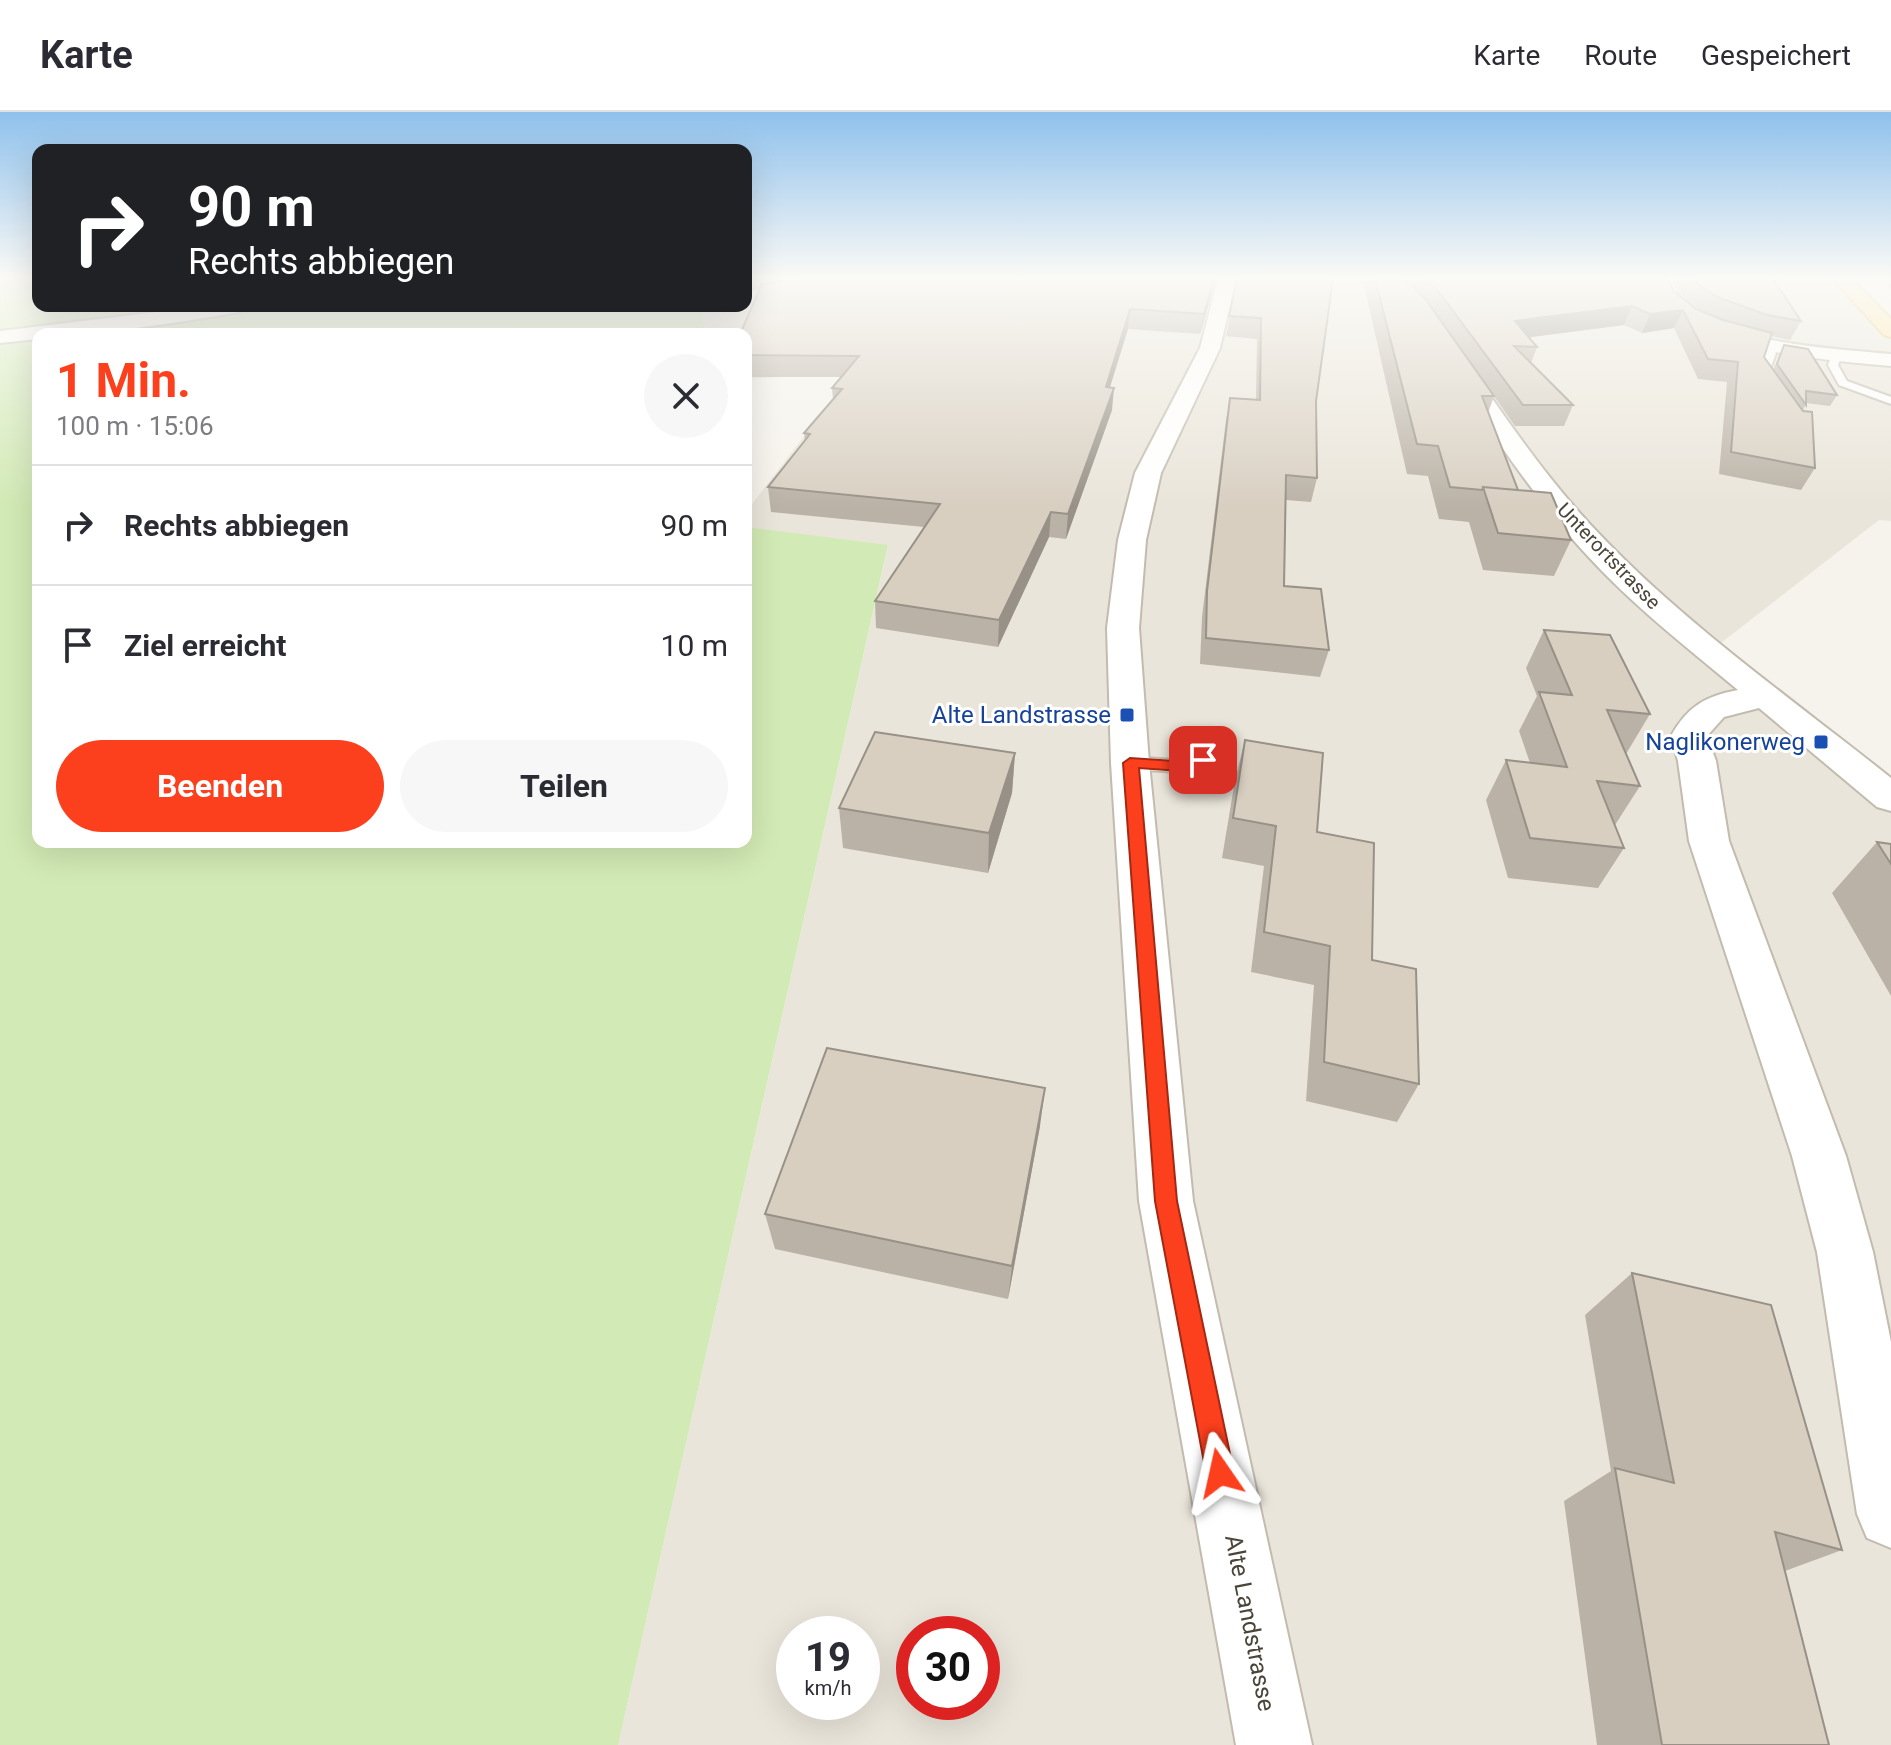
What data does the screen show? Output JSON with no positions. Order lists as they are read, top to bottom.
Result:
{
  "streets": {
    "street": ["Unterortstrasse", "Alte Landstrasse"]
  },
  "places": {
    "transit": ["Alte Landstrasse", "Naglikonerweg"]
  },
  "page": {
    "header": "Karte",
    "nav": ["Karte", "Route", "Gespeichert"],
    "turn": ["90 m", "Rechts abbiegen"],
    "heading": ["1 Min.", "100 m · 15:06"],
    "list": [
      {
        "name": "Rechts abbiegen",
        "value": "90 m"
      },
      {
        "name": "Ziel erreicht",
        "value": "10 m"
      }
    ],
    "buttons": ["Beenden", "Teilen"],
    "speed": "19 km/h",
    "limit": "30"
  }
}
